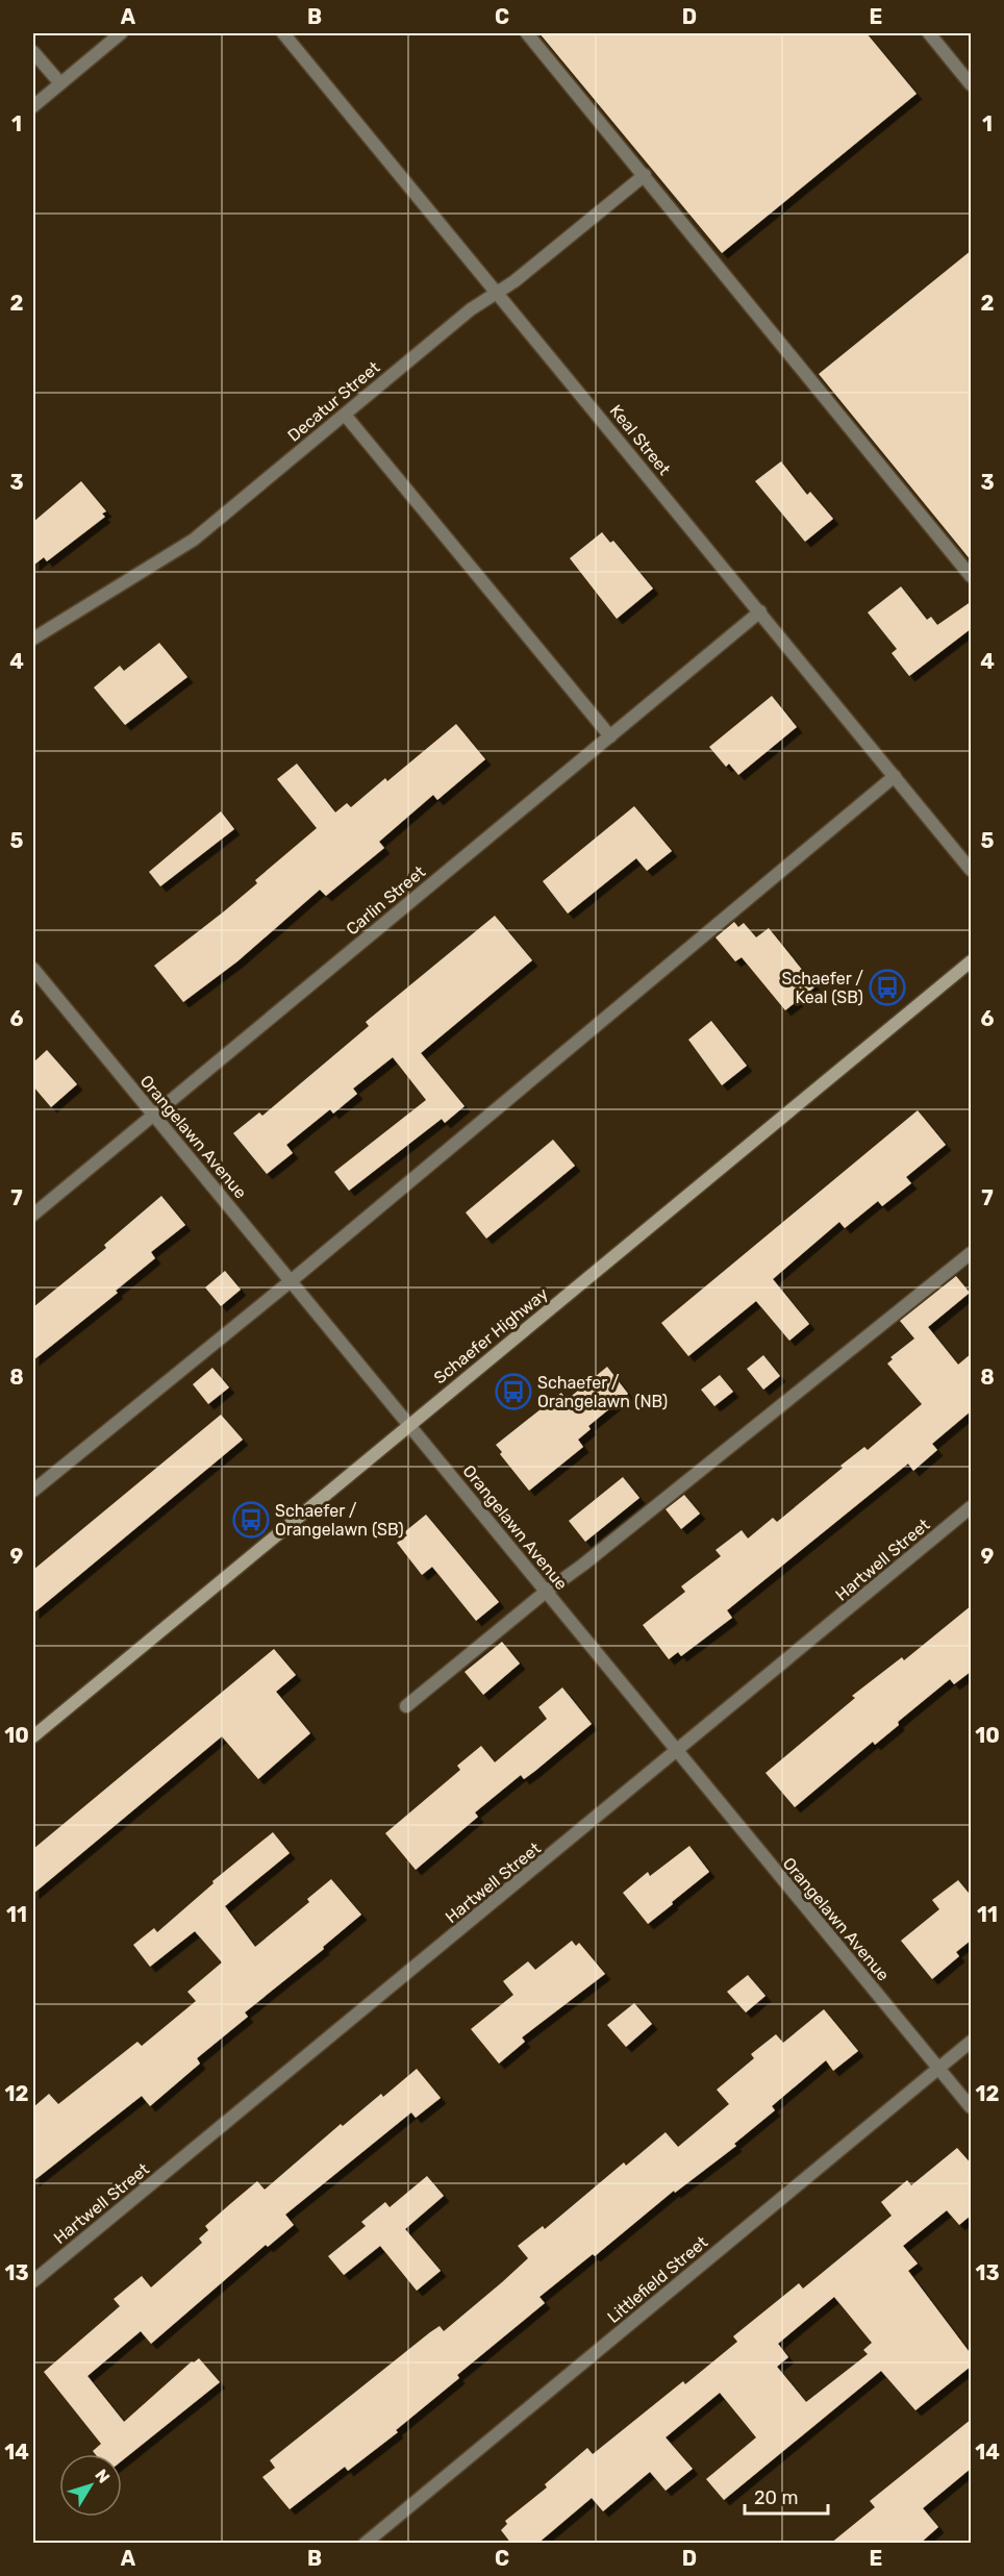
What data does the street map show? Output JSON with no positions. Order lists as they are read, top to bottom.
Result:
{
  "streets": {
    "main road": ["Schaefer Highway"],
    "street": [
      "Decatur Street",
      "Keal Street",
      "Carlin Street",
      "Orangelawn Avenue",
      "Hartwell Street",
      "Littlefield Street"
    ]
  },
  "crossings": [
    ["Decatur Street", "Keal Street"],
    ["Keal Street", "Carlin Street"],
    ["Carlin Street", "Orangelawn Avenue"],
    ["Orangelawn Avenue", "Schaefer Highway"],
    ["Orangelawn Avenue", "Hartwell Street"],
    ["Orangelawn Avenue", "Littlefield Street"]
  ],
  "places": {
    "bus stop": ["Schaefer / Keal (SB)", "Schaefer / Orangelawn (NB)", "Schaefer / Orangelawn (SB)"]
  },
  "scale_bar": "20 m",
  "north": "top right",
  "grid": {
    "columns": [
      "A",
      "B",
      "C",
      "D",
      "E"
    ],
    "rows": [
      "1",
      "2",
      "3",
      "4",
      "5",
      "6",
      "7",
      "8",
      "9",
      "10",
      "11",
      "12",
      "13",
      "14"
    ]
  }
}
